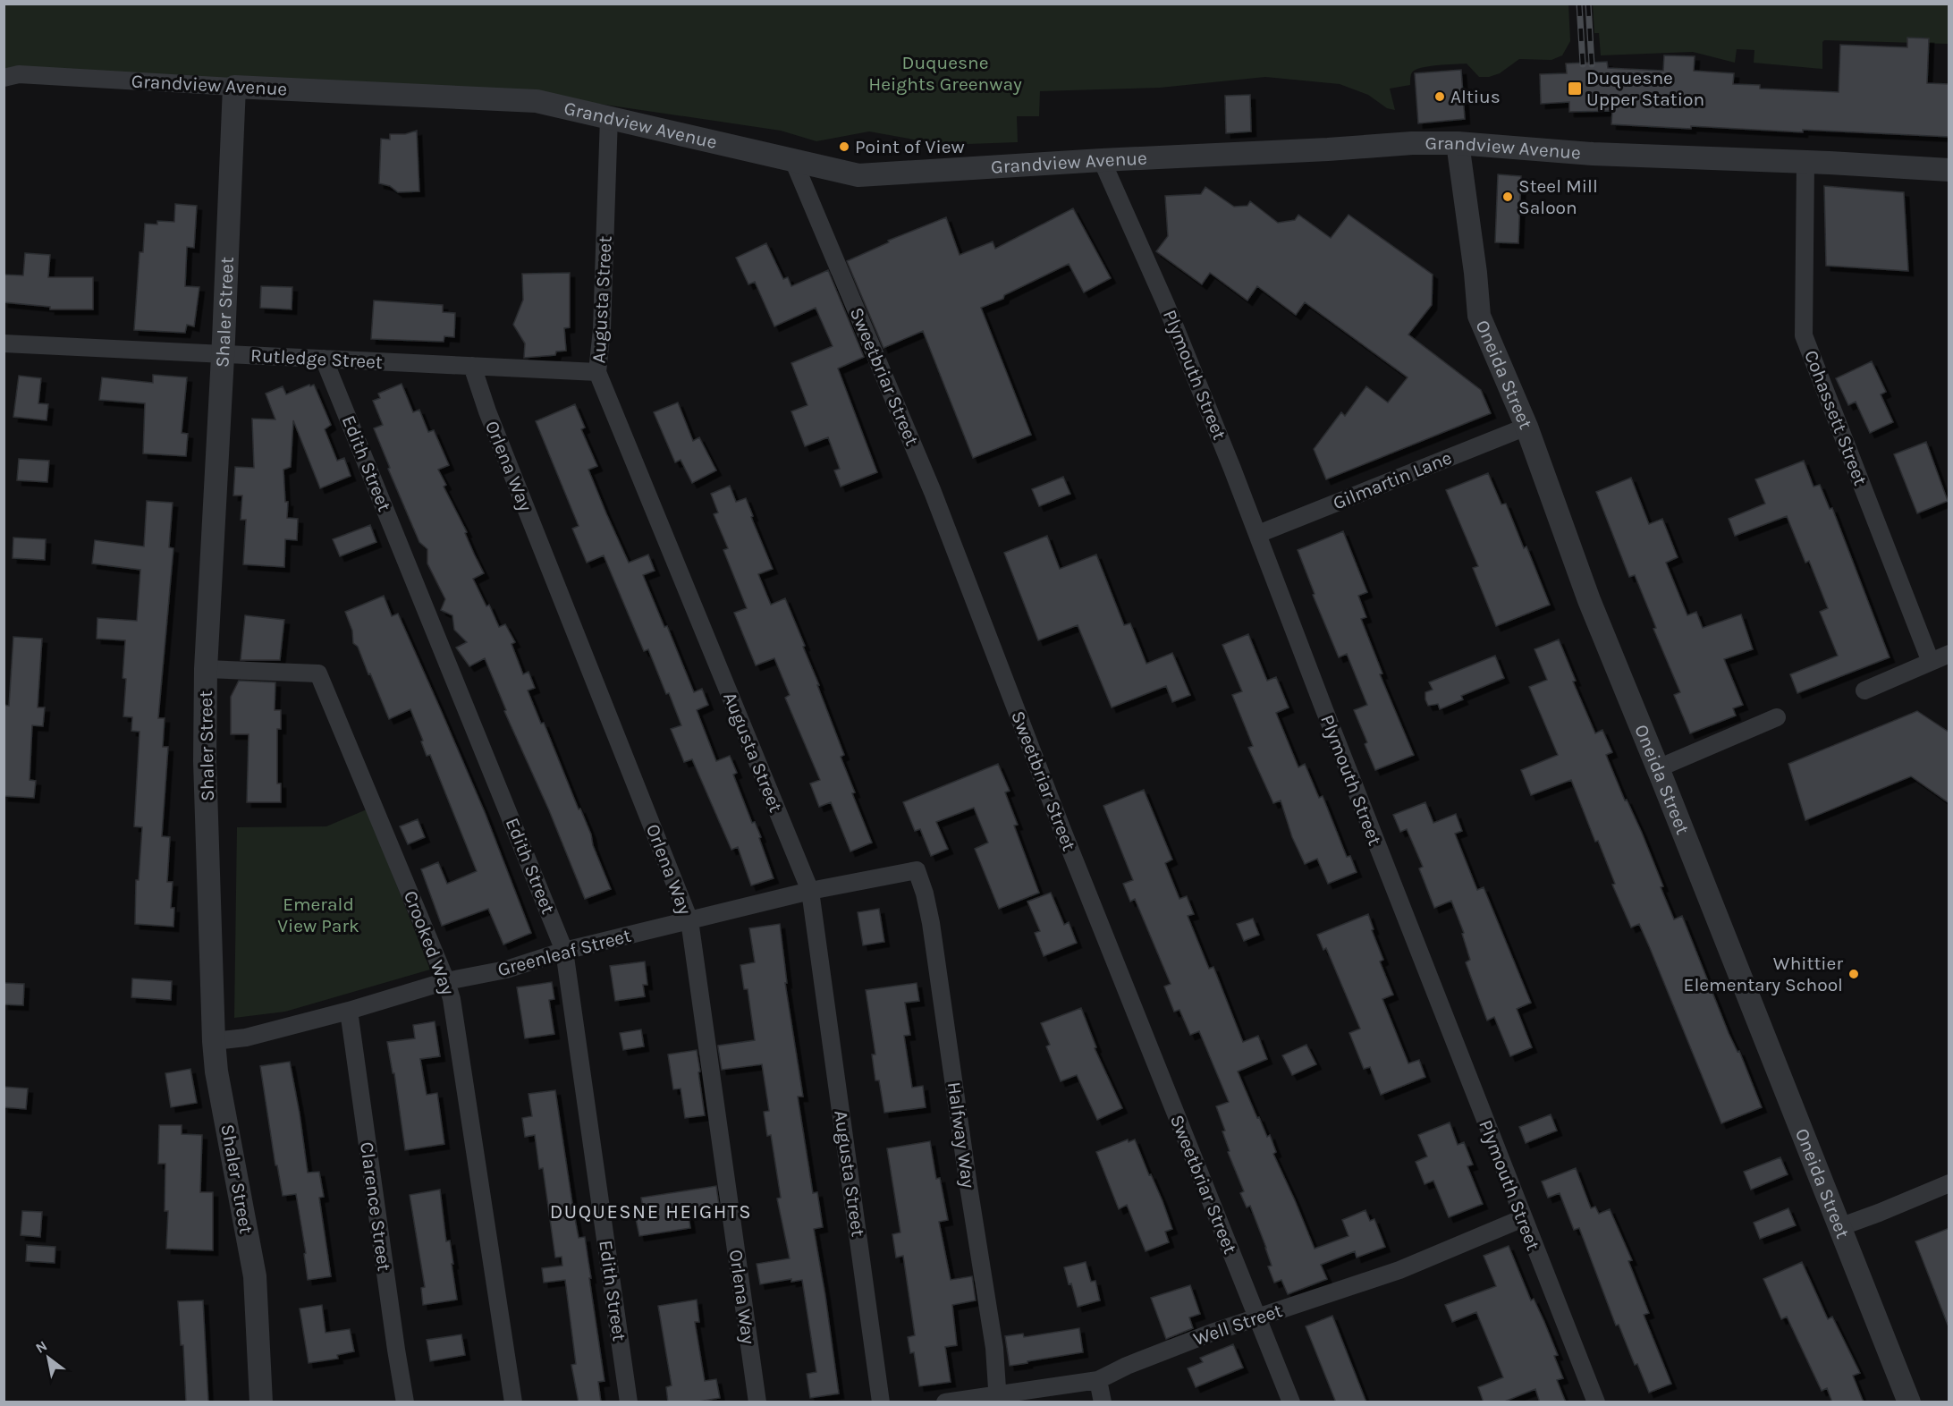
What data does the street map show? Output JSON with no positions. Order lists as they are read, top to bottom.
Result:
{
  "streets": {
    "street": [
      "Grandview Avenue",
      "Augusta Street",
      "Shaler Street",
      "Rutledge Street",
      "Oneida Street",
      "Plymouth Street",
      "Sweetbriar Street",
      "Cohassett Street",
      "Edith Street",
      "Orlena Way",
      "Gilmartin Lane",
      "Crooked Way",
      "Greenleaf Street",
      "Halfway Way",
      "Clarence Street",
      "Well Street"
    ]
  },
  "crossings": [
    ["Grandview Avenue", "Augusta Street"],
    ["Grandview Avenue", "Shaler Street"],
    ["Grandview Avenue", "Oneida Street"],
    ["Grandview Avenue", "Plymouth Street"],
    ["Grandview Avenue", "Sweetbriar Street"],
    ["Grandview Avenue", "Cohassett Street"],
    ["Augusta Street", "Rutledge Street"],
    ["Augusta Street", "Greenleaf Street"],
    ["Shaler Street", "Rutledge Street"],
    ["Shaler Street", "Crooked Way"],
    ["Shaler Street", "Greenleaf Street"],
    ["Rutledge Street", "Edith Street"],
    ["Rutledge Street", "Orlena Way"],
    ["Oneida Street", "Gilmartin Lane"],
    ["Plymouth Street", "Gilmartin Lane"],
    ["Plymouth Street", "Well Street"],
    ["Sweetbriar Street", "Well Street"],
    ["Edith Street", "Greenleaf Street"],
    ["Orlena Way", "Greenleaf Street"],
    ["Crooked Way", "Greenleaf Street"],
    ["Greenleaf Street", "Halfway Way"],
    ["Greenleaf Street", "Clarence Street"],
    ["Halfway Way", "Well Street"]
  ],
  "districts": ["DUQUESNE HEIGHTS"],
  "parks": ["Duquesne Heights Greenway", "Emerald View Park"],
  "places": {
    "transit": ["Duquesne Upper Station"],
    "other": [
      "Altius",
      "Point of View",
      "Steel Mill Saloon",
      "Whittier Elementary School"
    ]
  },
  "north": "top left"
}
